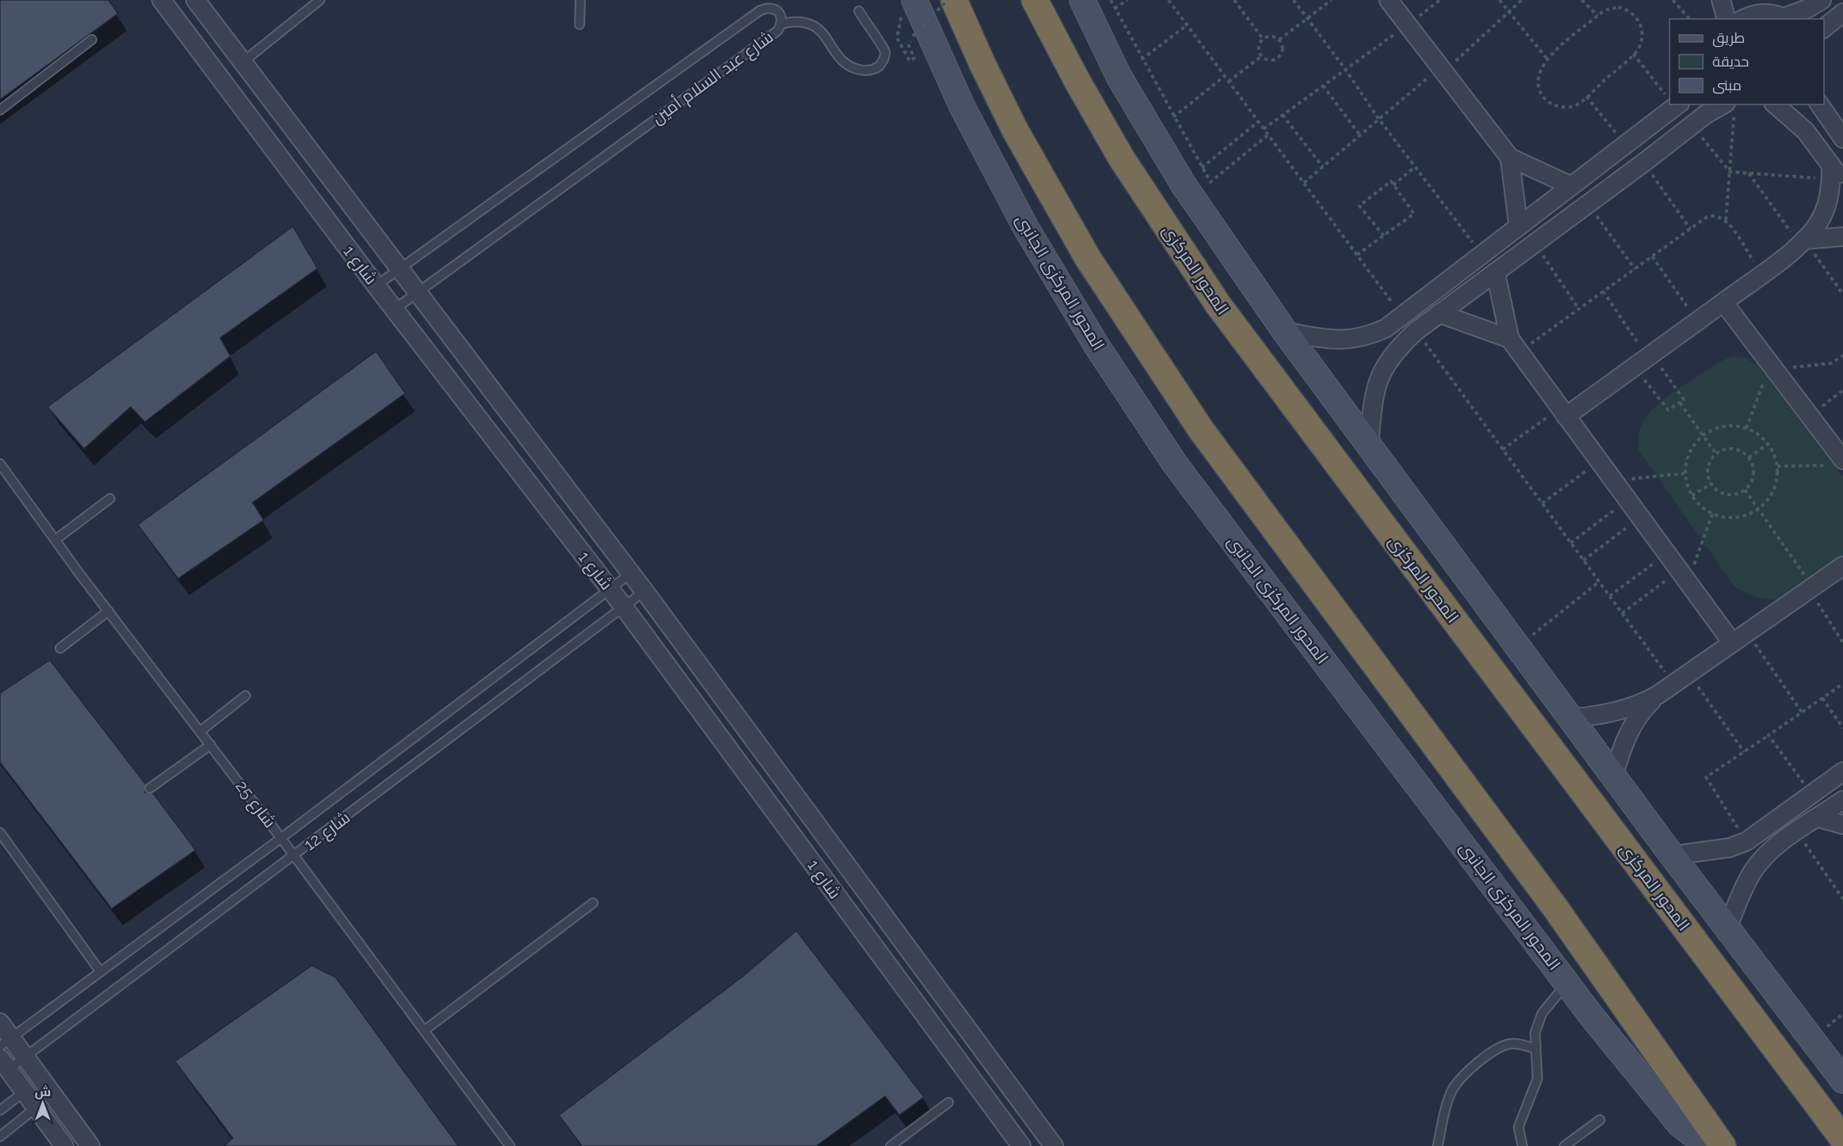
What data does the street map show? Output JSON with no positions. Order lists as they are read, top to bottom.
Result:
{
  "streets": {
    "highway": ["المحور المركزى"],
    "main road": ["المحور المركزى الجانبى"],
    "street": ["شارع 1"],
    "lane": ["شارع عبد السلام أمين", "شارع 25", "شارع 12"]
  },
  "crossings": [
    ["شارع عبد السلام أمين", "شارع 1"],
    ["شارع 1", "شارع 12"],
    ["شارع 25", "شارع 12"]
  ],
  "legend": ["طريق", "حديقة", "مبنى"],
  "north": "top"
}
